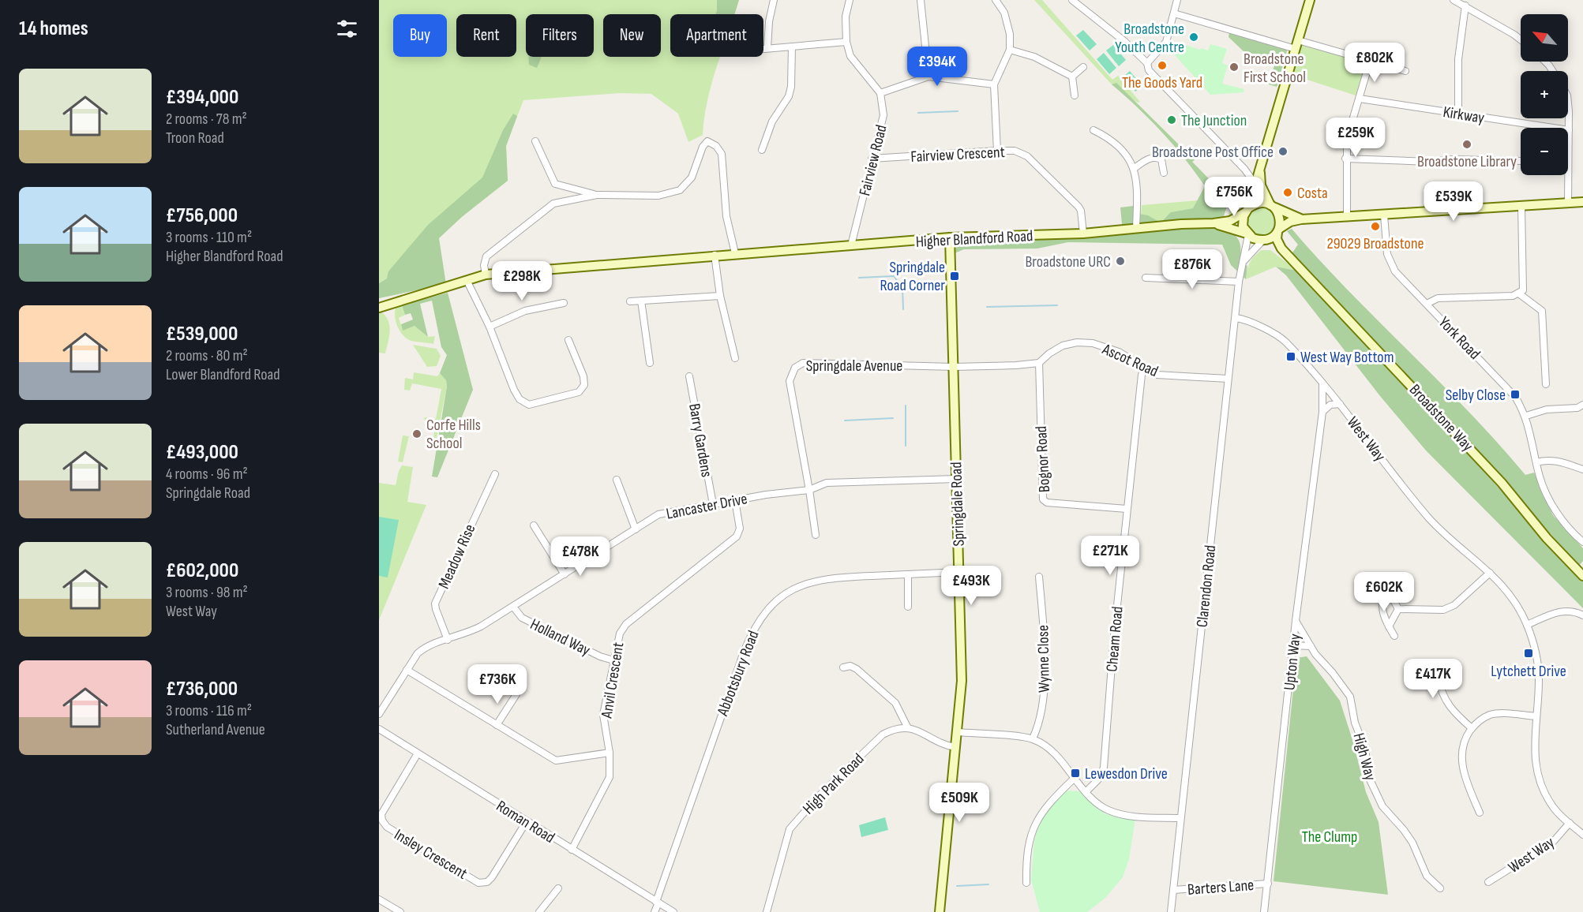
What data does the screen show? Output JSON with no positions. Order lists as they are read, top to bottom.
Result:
{
  "streets": {
    "street": [
      "Kirkway",
      "Fairview Crescent",
      "Fairview Road",
      "Higher Blandford Road",
      "York Road",
      "Ascot Road",
      "Springdale Avenue",
      "Broadstone Way",
      "West Way",
      "Barry Gardens",
      "Bognor Road",
      "Springdale Road",
      "Lancaster Drive",
      "Meadow Rise",
      "Clarendon Road",
      "Holland Way",
      "Cheam Road",
      "Wynne Close",
      "Upton Way",
      "Abbotsbury Road",
      "Anvil Crescent",
      "High Way",
      "High Park Road",
      "Roman Road",
      "Insley Crescent",
      "Barters Lane"
    ]
  },
  "crossings": [
    ["Fairview Crescent", "Fairview Road"],
    ["Fairview Crescent", "Higher Blandford Road"],
    ["Fairview Road", "Higher Blandford Road"],
    ["Higher Blandford Road", "Broadstone Way"],
    ["Higher Blandford Road", "Springdale Road"],
    ["Higher Blandford Road", "Clarendon Road"],
    ["Ascot Road", "Bognor Road"],
    ["Ascot Road", "Clarendon Road"],
    ["Ascot Road", "Cheam Road"],
    ["Springdale Avenue", "Springdale Road"],
    ["Springdale Avenue", "Lancaster Drive"],
    ["Broadstone Way", "Clarendon Road"],
    ["West Way", "Clarendon Road"],
    ["West Way", "Upton Way"],
    ["Barry Gardens", "Lancaster Drive"],
    ["Bognor Road", "Cheam Road"],
    ["Springdale Road", "Abbotsbury Road"],
    ["Lancaster Drive", "Meadow Rise"],
    ["Lancaster Drive", "Holland Way"],
    ["Lancaster Drive", "Anvil Crescent"],
    ["Clarendon Road", "Barters Lane"],
    ["Holland Way", "Anvil Crescent"],
    ["Upton Way", "High Way"],
    ["Upton Way", "Barters Lane"],
    ["Abbotsbury Road", "Roman Road"],
    ["Anvil Crescent", "Roman Road"],
    ["Roman Road", "Insley Crescent"]
  ],
  "parks": ["The Clump"],
  "places": {
    "other": [
      "Broadstone Youth Centre",
      "The Goods Yard",
      "Broadstone First School",
      "The Junction",
      "Broadstone Library",
      "Broadstone Post Office",
      "Costa",
      "29029 Broadstone",
      "Broadstone URC",
      "Corfe Hills School"
    ],
    "transit": [
      "Springdale Road Corner",
      "West Way Bottom",
      "Selby Close",
      "Lytchett Drive",
      "Lewesdon Drive"
    ]
  },
  "north": "top left",
  "page": {
    "heading": "14 homes",
    "map_buttons": ["+", "−"],
    "chip": [
      "Buy",
      "Rent",
      "Filters",
      "New",
      "Apartment"
    ],
    "price": [
      "£802K",
      "£394K",
      "£259K",
      "£756K",
      "£539K",
      "£876K",
      "£298K",
      "£271K",
      "£478K",
      "£493K",
      "£602K",
      "£417K",
      "£736K",
      "£509K"
    ],
    "list": [
      {
        "name": "£394,000",
        "note": "2 rooms · 78 m² · Troon Road"
      },
      {
        "name": "£756,000",
        "note": "3 rooms · 110 m² · Higher Blandford Road"
      },
      {
        "name": "£539,000",
        "note": "2 rooms · 80 m² · Lower Blandford Road"
      },
      {
        "name": "£493,000",
        "note": "4 rooms · 96 m² · Springdale Road"
      },
      {
        "name": "£602,000",
        "note": "3 rooms · 98 m² · West Way"
      },
      {
        "name": "£736,000",
        "note": "3 rooms · 116 m² · Sutherland Avenue"
      }
    ]
  }
}
